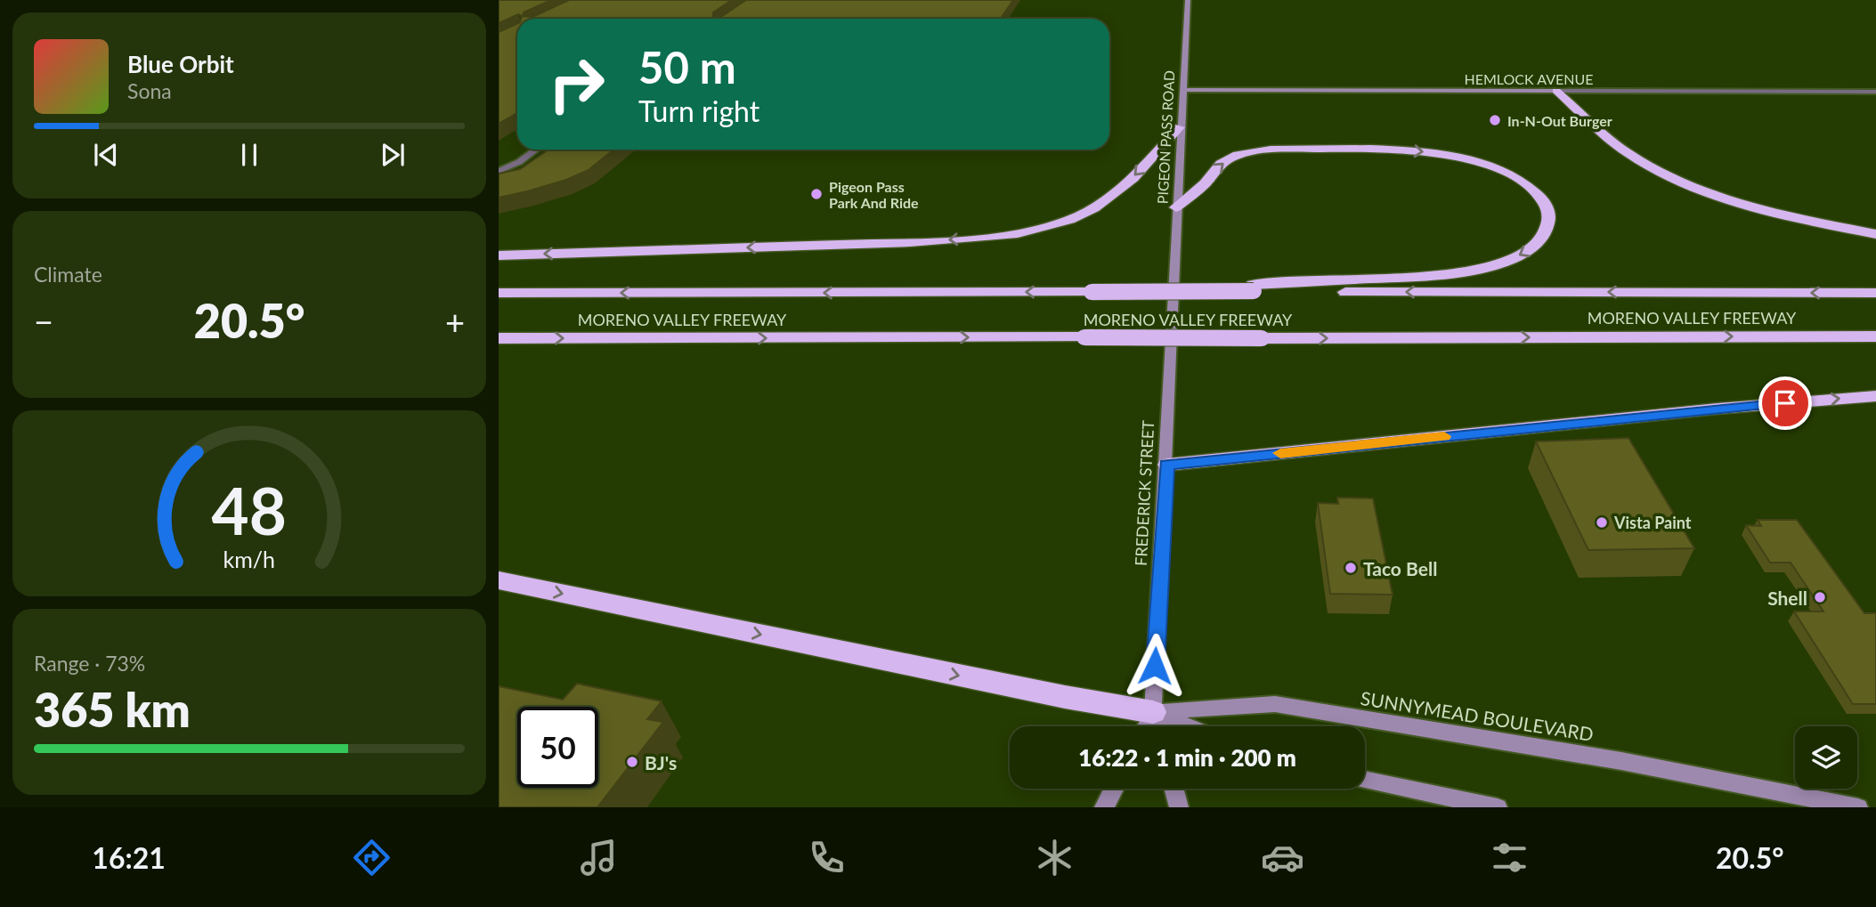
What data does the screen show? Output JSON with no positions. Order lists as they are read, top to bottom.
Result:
{
  "streets": {
    "highway": ["MORENO VALLEY FREEWAY"],
    "main road": [
      "HEMLOCK AVENUE",
      "PIGEON PASS ROAD",
      "FREDERICK STREET",
      "SUNNYMEAD BOULEVARD"
    ]
  },
  "crossings": [
    ["HEMLOCK AVENUE", "PIGEON PASS ROAD"],
    ["PIGEON PASS ROAD", "FREDERICK STREET"],
    ["FREDERICK STREET", "SUNNYMEAD BOULEVARD"]
  ],
  "places": [
    "In-N-Out Burger",
    "Pigeon Pass Park And Ride",
    "Vista Paint",
    "Taco Bell",
    "Shell",
    "BJ's"
  ],
  "page": {
    "turn": ["50 m", "Turn right"],
    "song": ["Blue Orbit", "Sona"],
    "tile": [
      "Climate",
      ["Range · 73%", "365 km"]
    ],
    "heat": ["−", "20.5°", "+"],
    "limit": "50",
    "trip": "16:22 · 1 min · 200 m",
    "tabs": ["16:21", "20.5°"],
    "gauge": ["48", "km/h"]
  }
}
